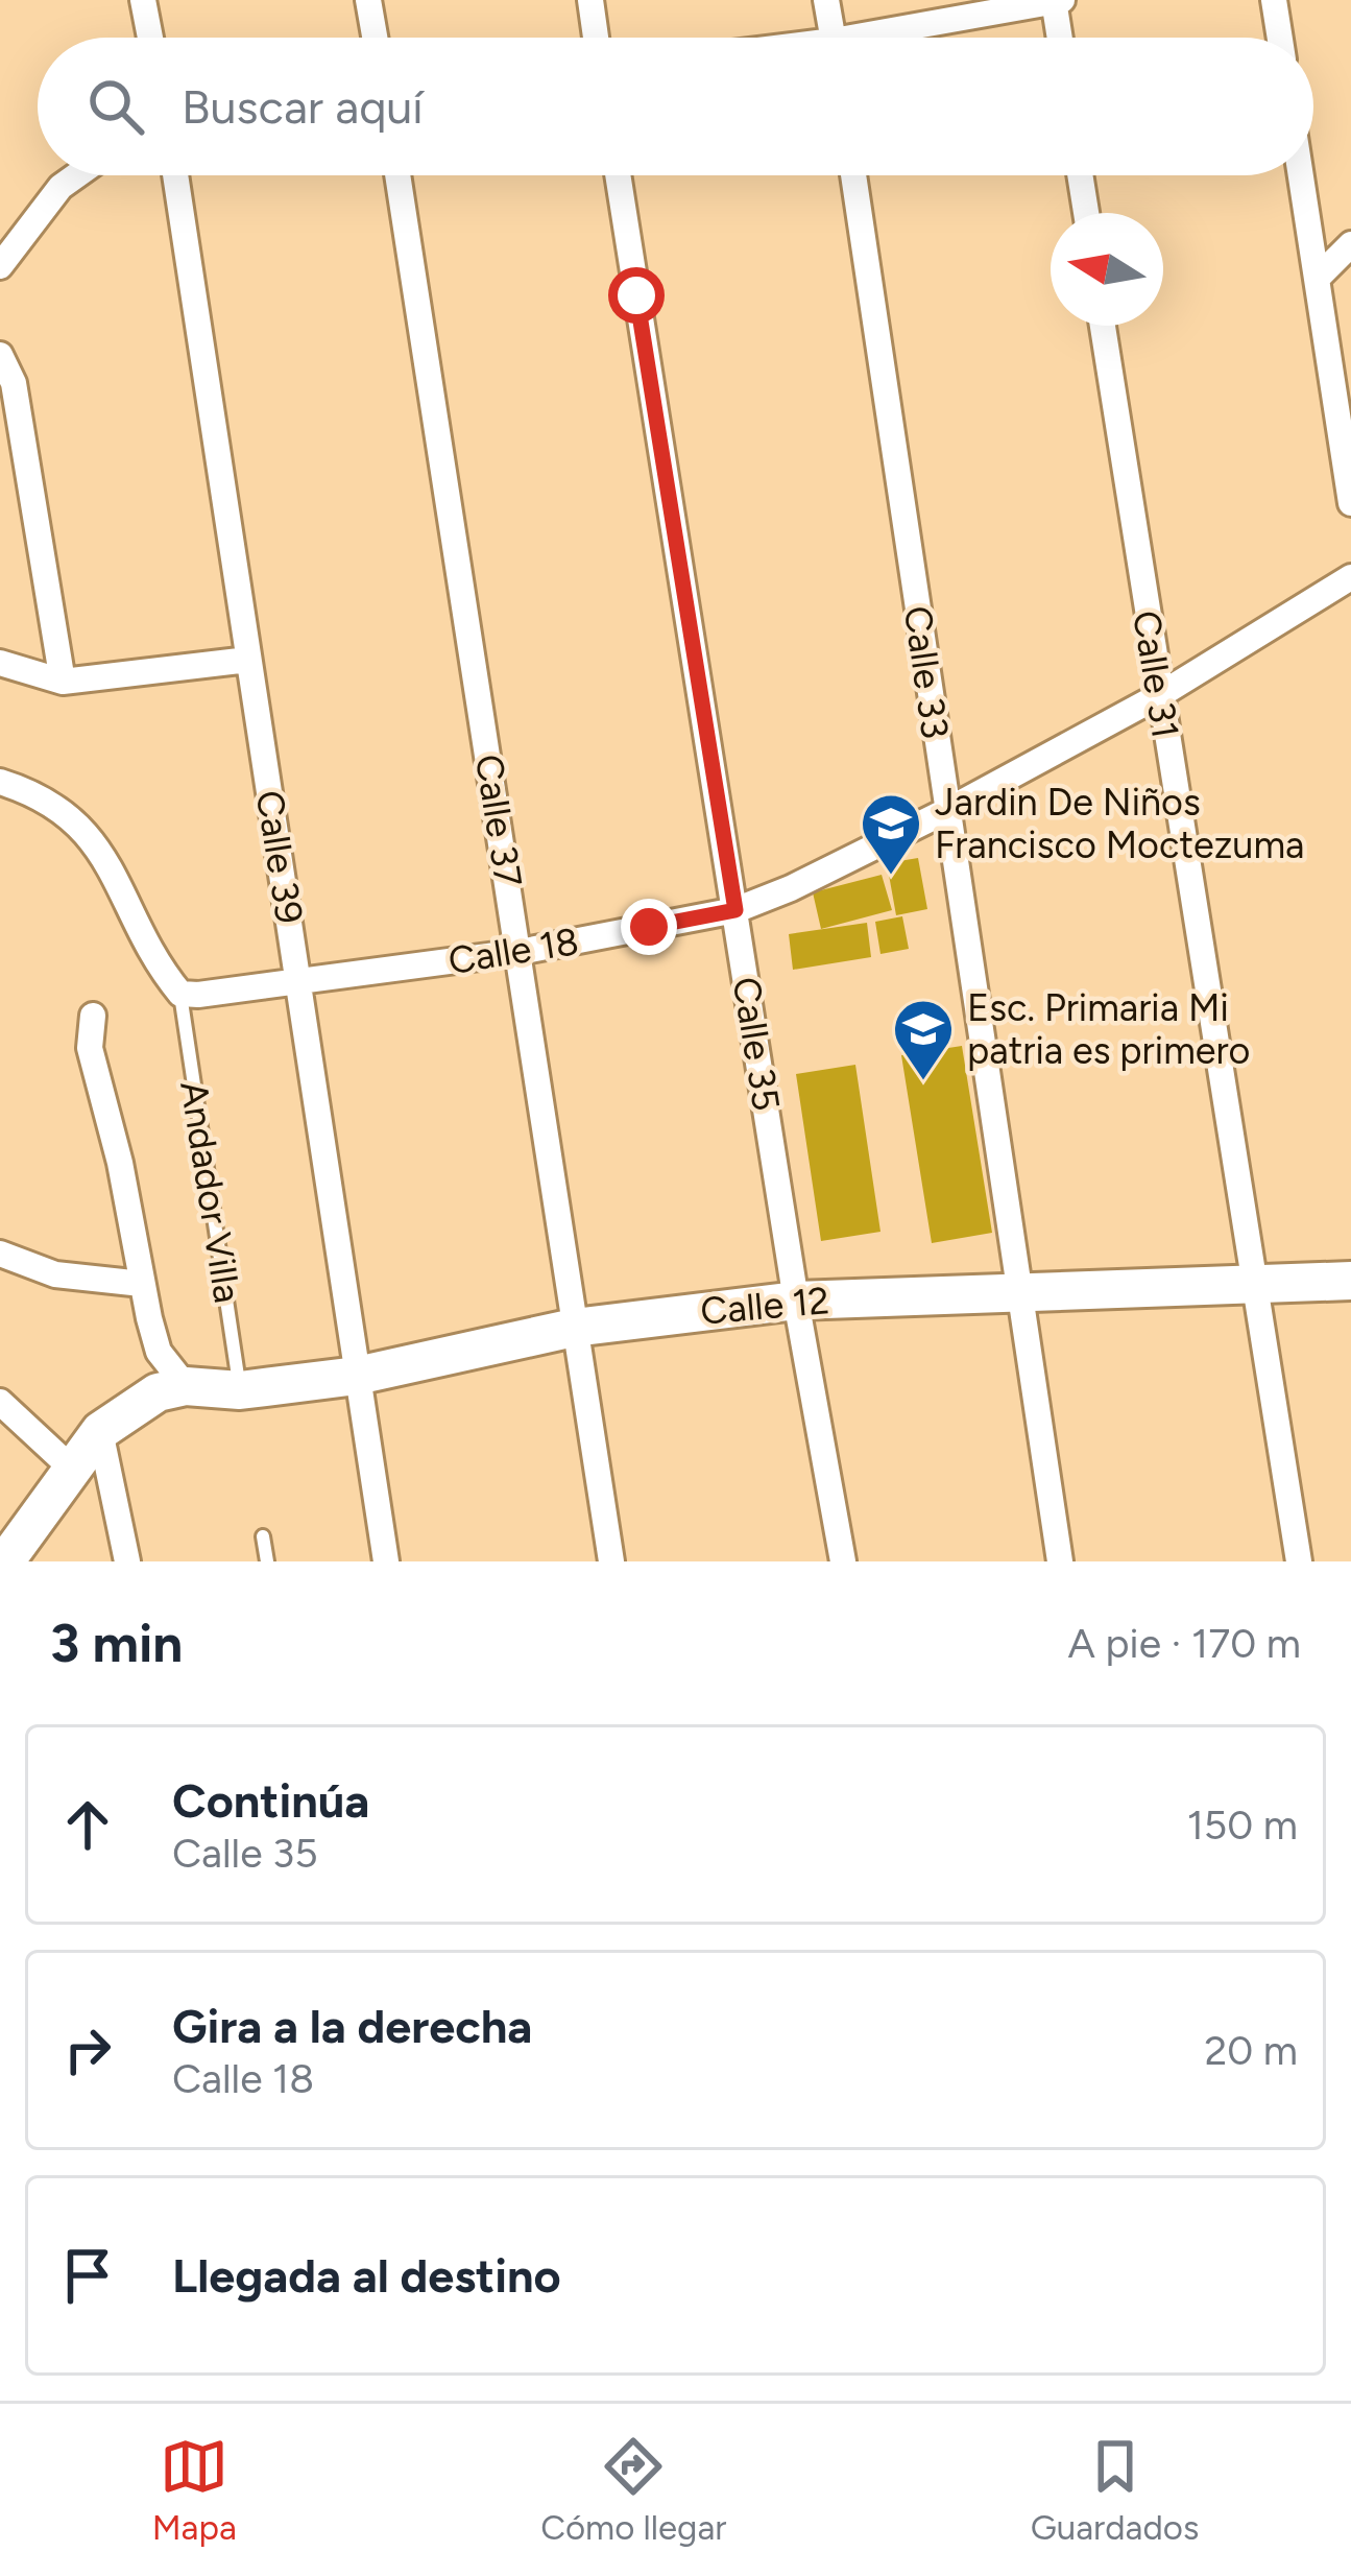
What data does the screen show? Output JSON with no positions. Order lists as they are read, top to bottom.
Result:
{
  "streets": {
    "street": [
      "Calle 33",
      "Calle 31",
      "Calle 37",
      "Calle 39",
      "Calle 18",
      "Calle 35",
      "Calle 12"
    ],
    "lane": ["Andador Villa"]
  },
  "crossings": [
    ["Calle 33", "Calle 18"],
    ["Calle 33", "Calle 12"],
    ["Calle 31", "Calle 18"],
    ["Calle 31", "Calle 12"],
    ["Calle 37", "Calle 18"],
    ["Calle 37", "Calle 12"],
    ["Calle 39", "Calle 18"],
    ["Calle 39", "Calle 12"],
    ["Calle 18", "Calle 35"],
    ["Calle 18", "Andador Villa"],
    ["Calle 35", "Calle 12"],
    ["Andador Villa", "Calle 12"]
  ],
  "places": {
    "school or university": ["Jardin De Niños Francisco Moctezuma", "Esc. Primaria Mi patria es primero"]
  },
  "north": "left",
  "page": {
    "search": "Buscar aquí",
    "heading": ["3 min", "A pie · 170 m"],
    "list": [
      ["Continúa", "Calle 35", "150 m"],
      ["Gira a la derecha", "Calle 18", "20 m"],
      "Llegada al destino"
    ],
    "nav": ["Mapa", "Cómo llegar", "Guardados"]
  }
}
